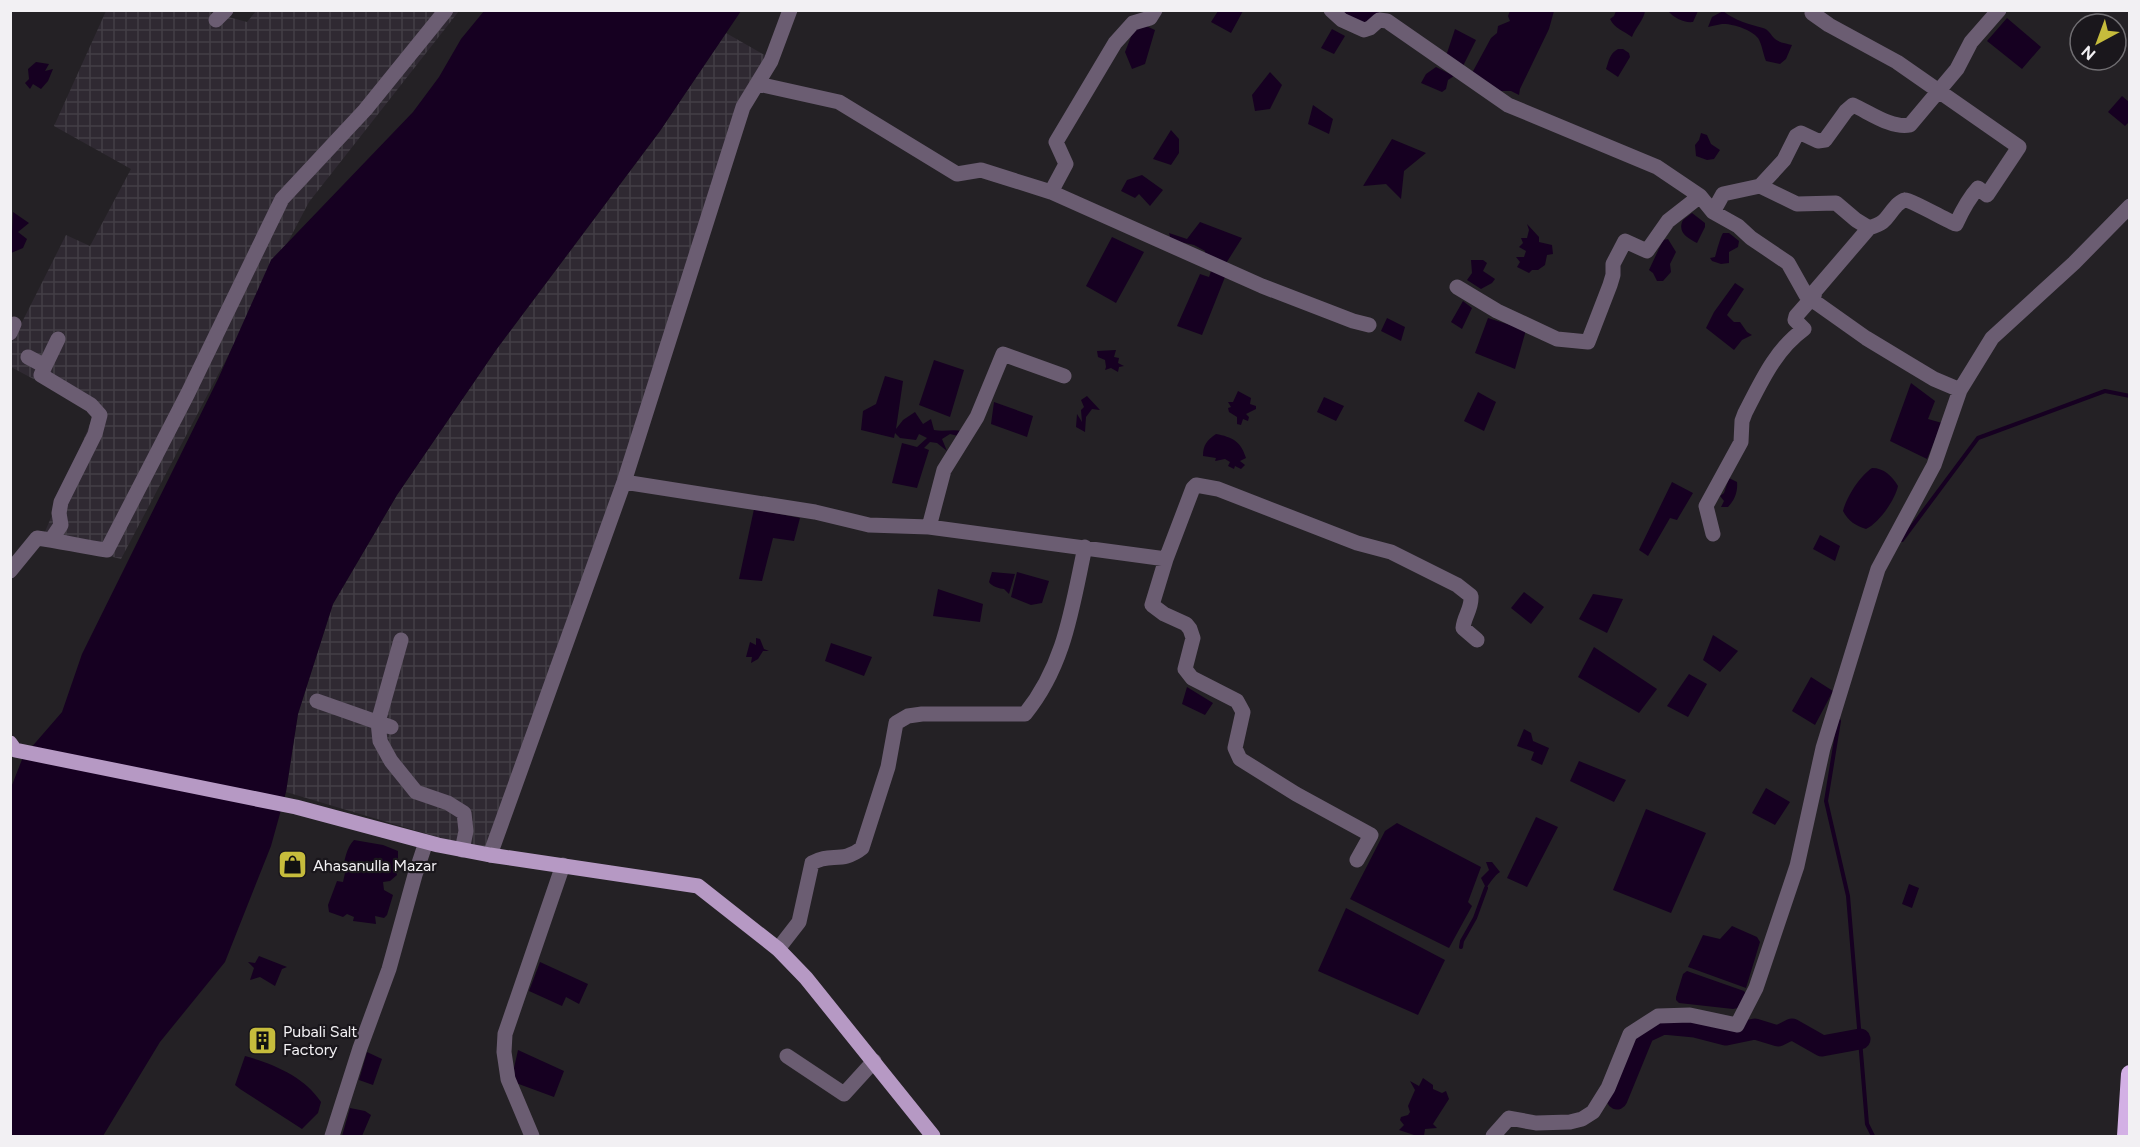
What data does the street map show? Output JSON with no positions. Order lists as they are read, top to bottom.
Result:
{
  "places": {
    "shop": ["Ahasanulla Mazar"],
    "building": ["Pubali Salt Factory"]
  },
  "north": "bottom left"
}
